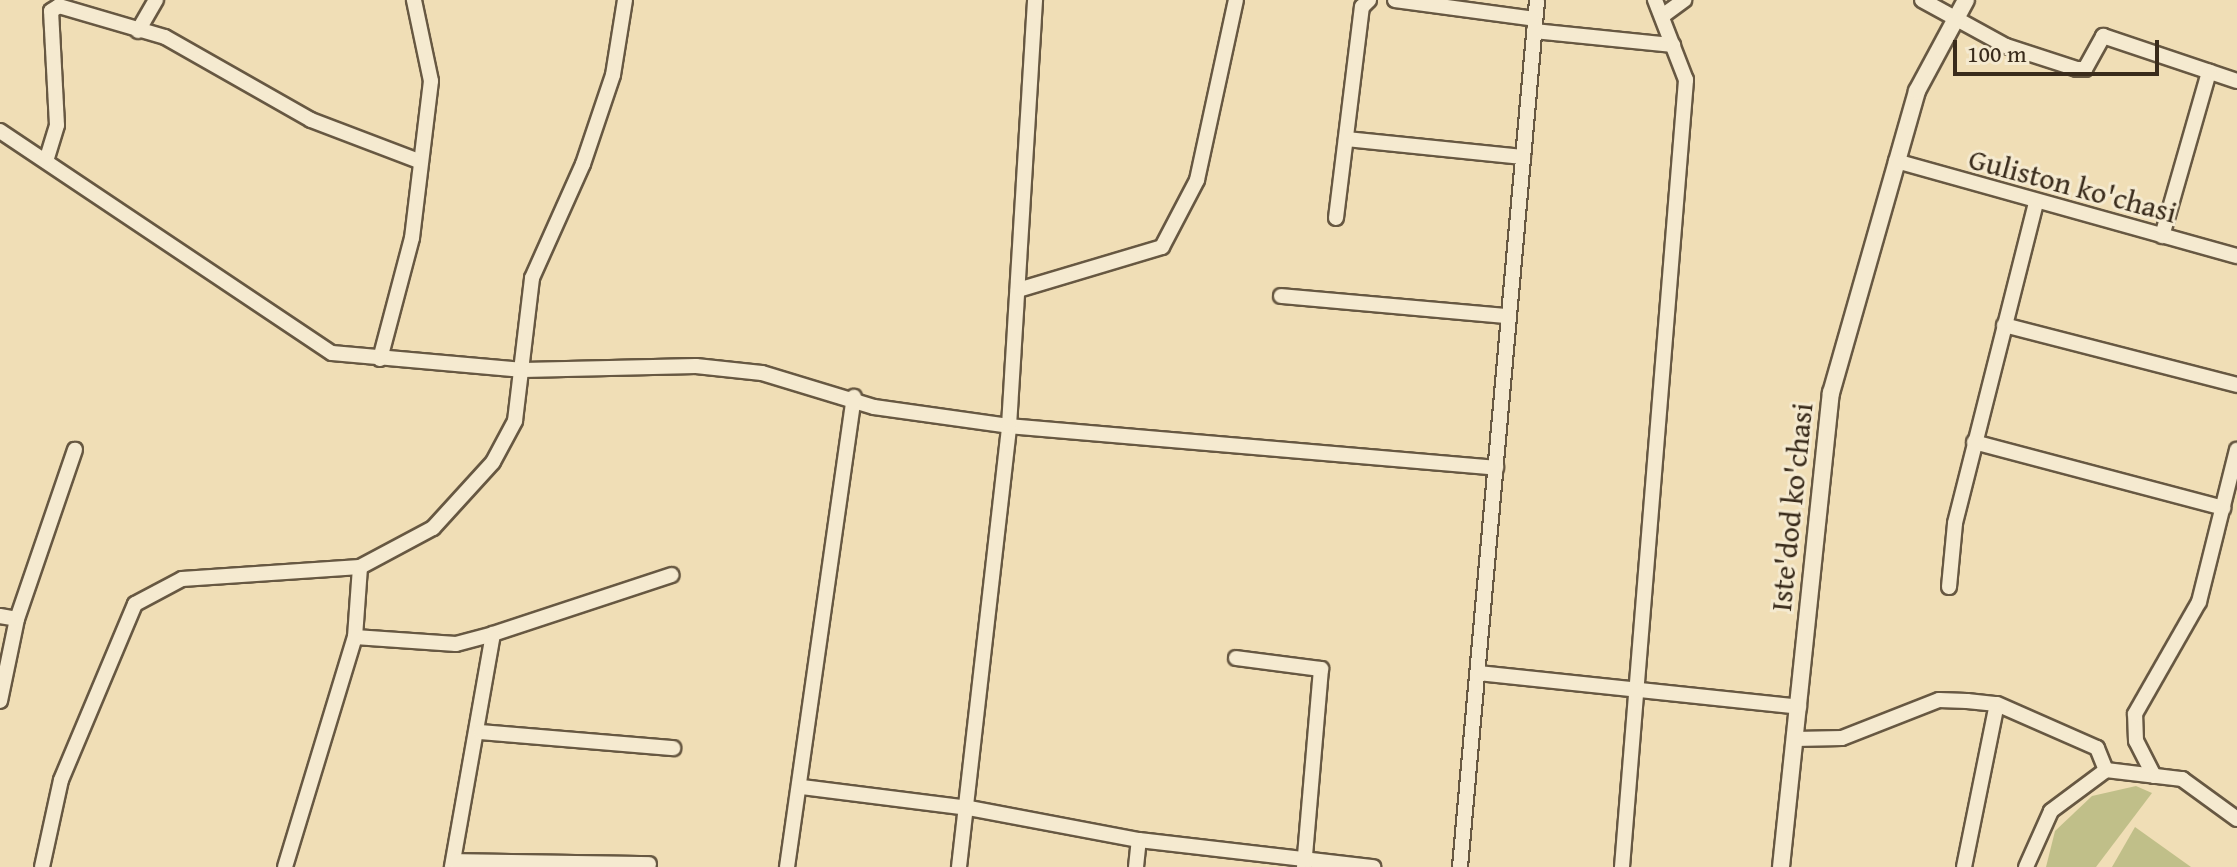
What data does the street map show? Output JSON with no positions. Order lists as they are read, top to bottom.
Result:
{
  "streets": {
    "street": ["Guliston ko'chasi", "Iste'dod ko'chasi"]
  },
  "crossings": [
    ["Guliston ko'chasi", "Iste'dod ko'chasi"]
  ],
  "scale_bar": "100 m"
}
